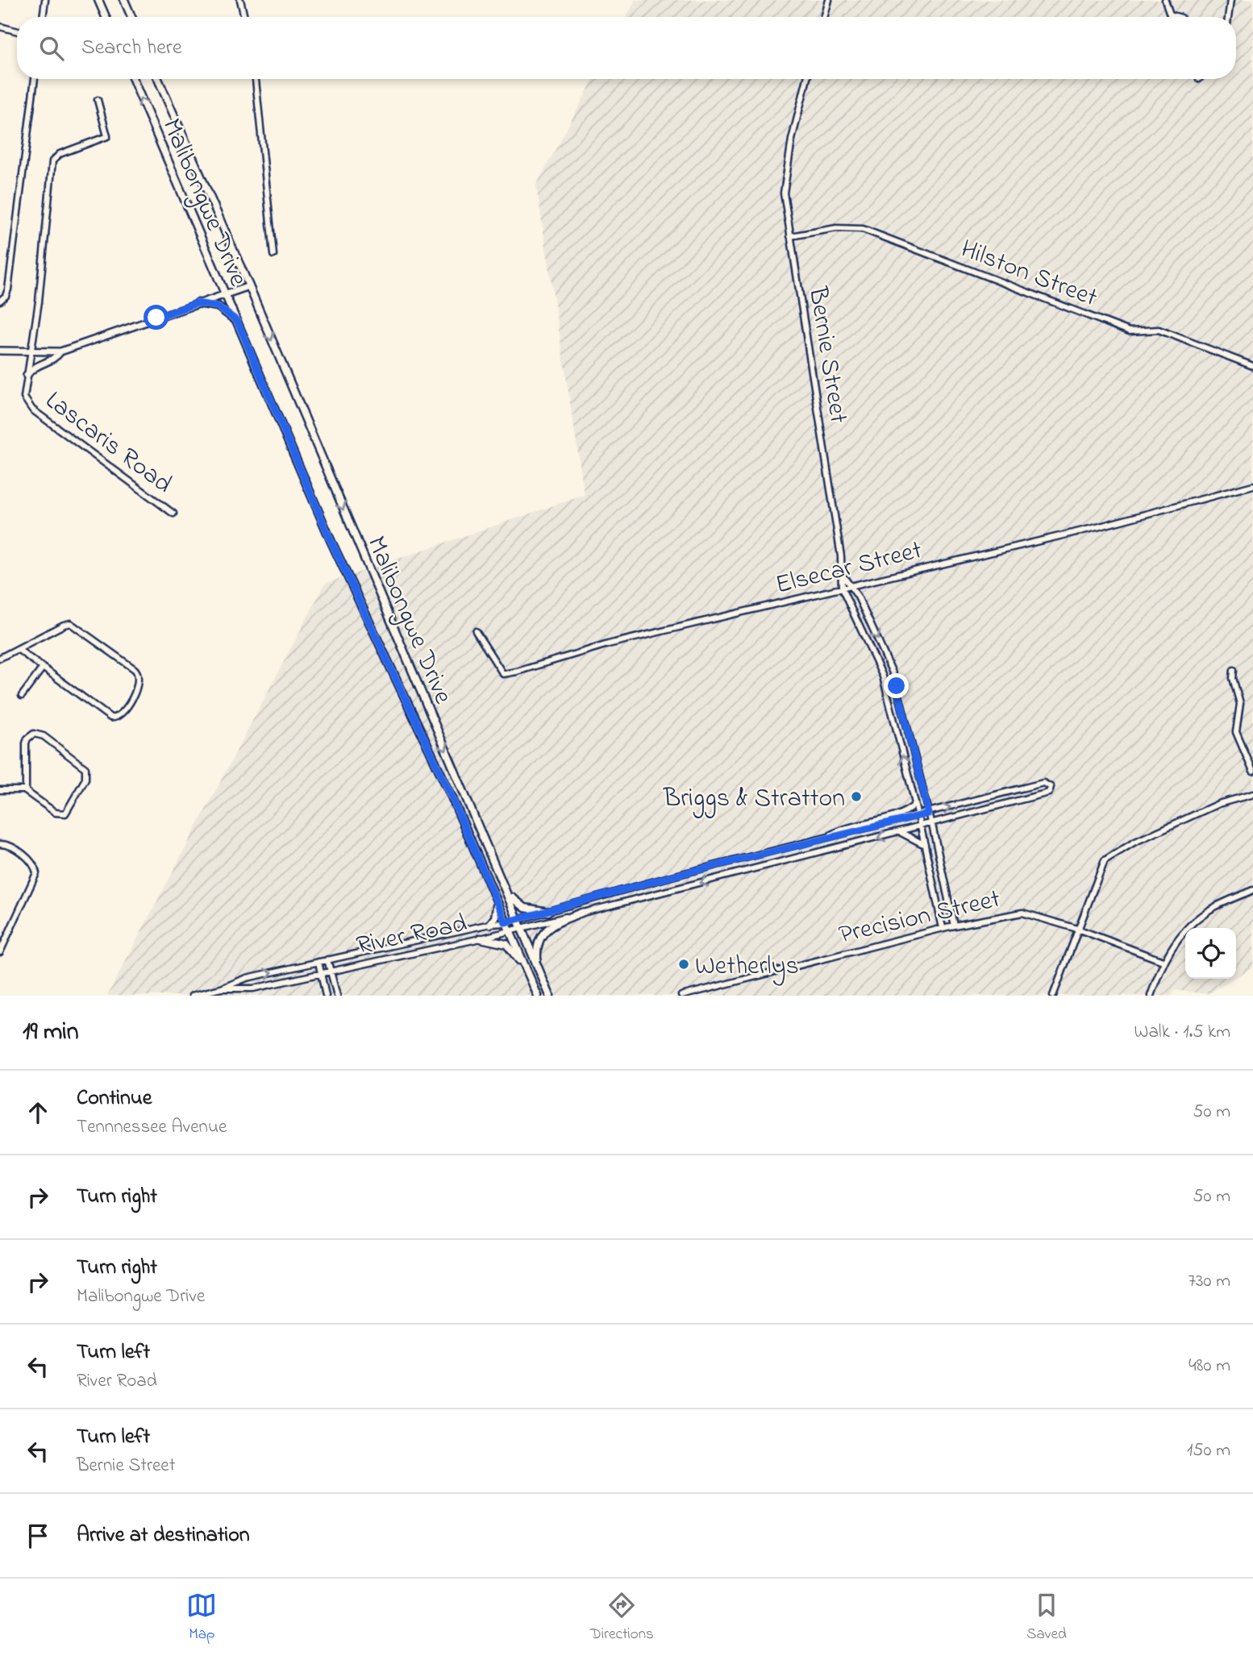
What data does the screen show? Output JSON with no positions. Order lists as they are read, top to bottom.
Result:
{
  "streets": {
    "main road": ["Malibongwe Drive"],
    "street": [
      "Hilston Street",
      "Bernie Street",
      "Lascaris Road",
      "Elsecar Street",
      "Precision Street",
      "River Road"
    ]
  },
  "crossings": [
    ["Malibongwe Drive", "River Road"],
    ["Hilston Street", "Bernie Street"],
    ["Bernie Street", "Elsecar Street"]
  ],
  "places": ["Briggs & Stratton", "Wetherlys"],
  "page": {
    "search": "Search here",
    "heading": ["19 min", "Walk · 1.5 km"],
    "list": [
      ["Continue", "Tennnessee Avenue", "50 m"],
      ["Turn right", "50 m"],
      ["Turn right", "Malibongwe Drive", "730 m"],
      ["Turn left", "River Road", "480 m"],
      ["Turn left", "Bernie Street", "150 m"],
      "Arrive at destination"
    ],
    "nav": ["Map", "Directions", "Saved"]
  }
}
